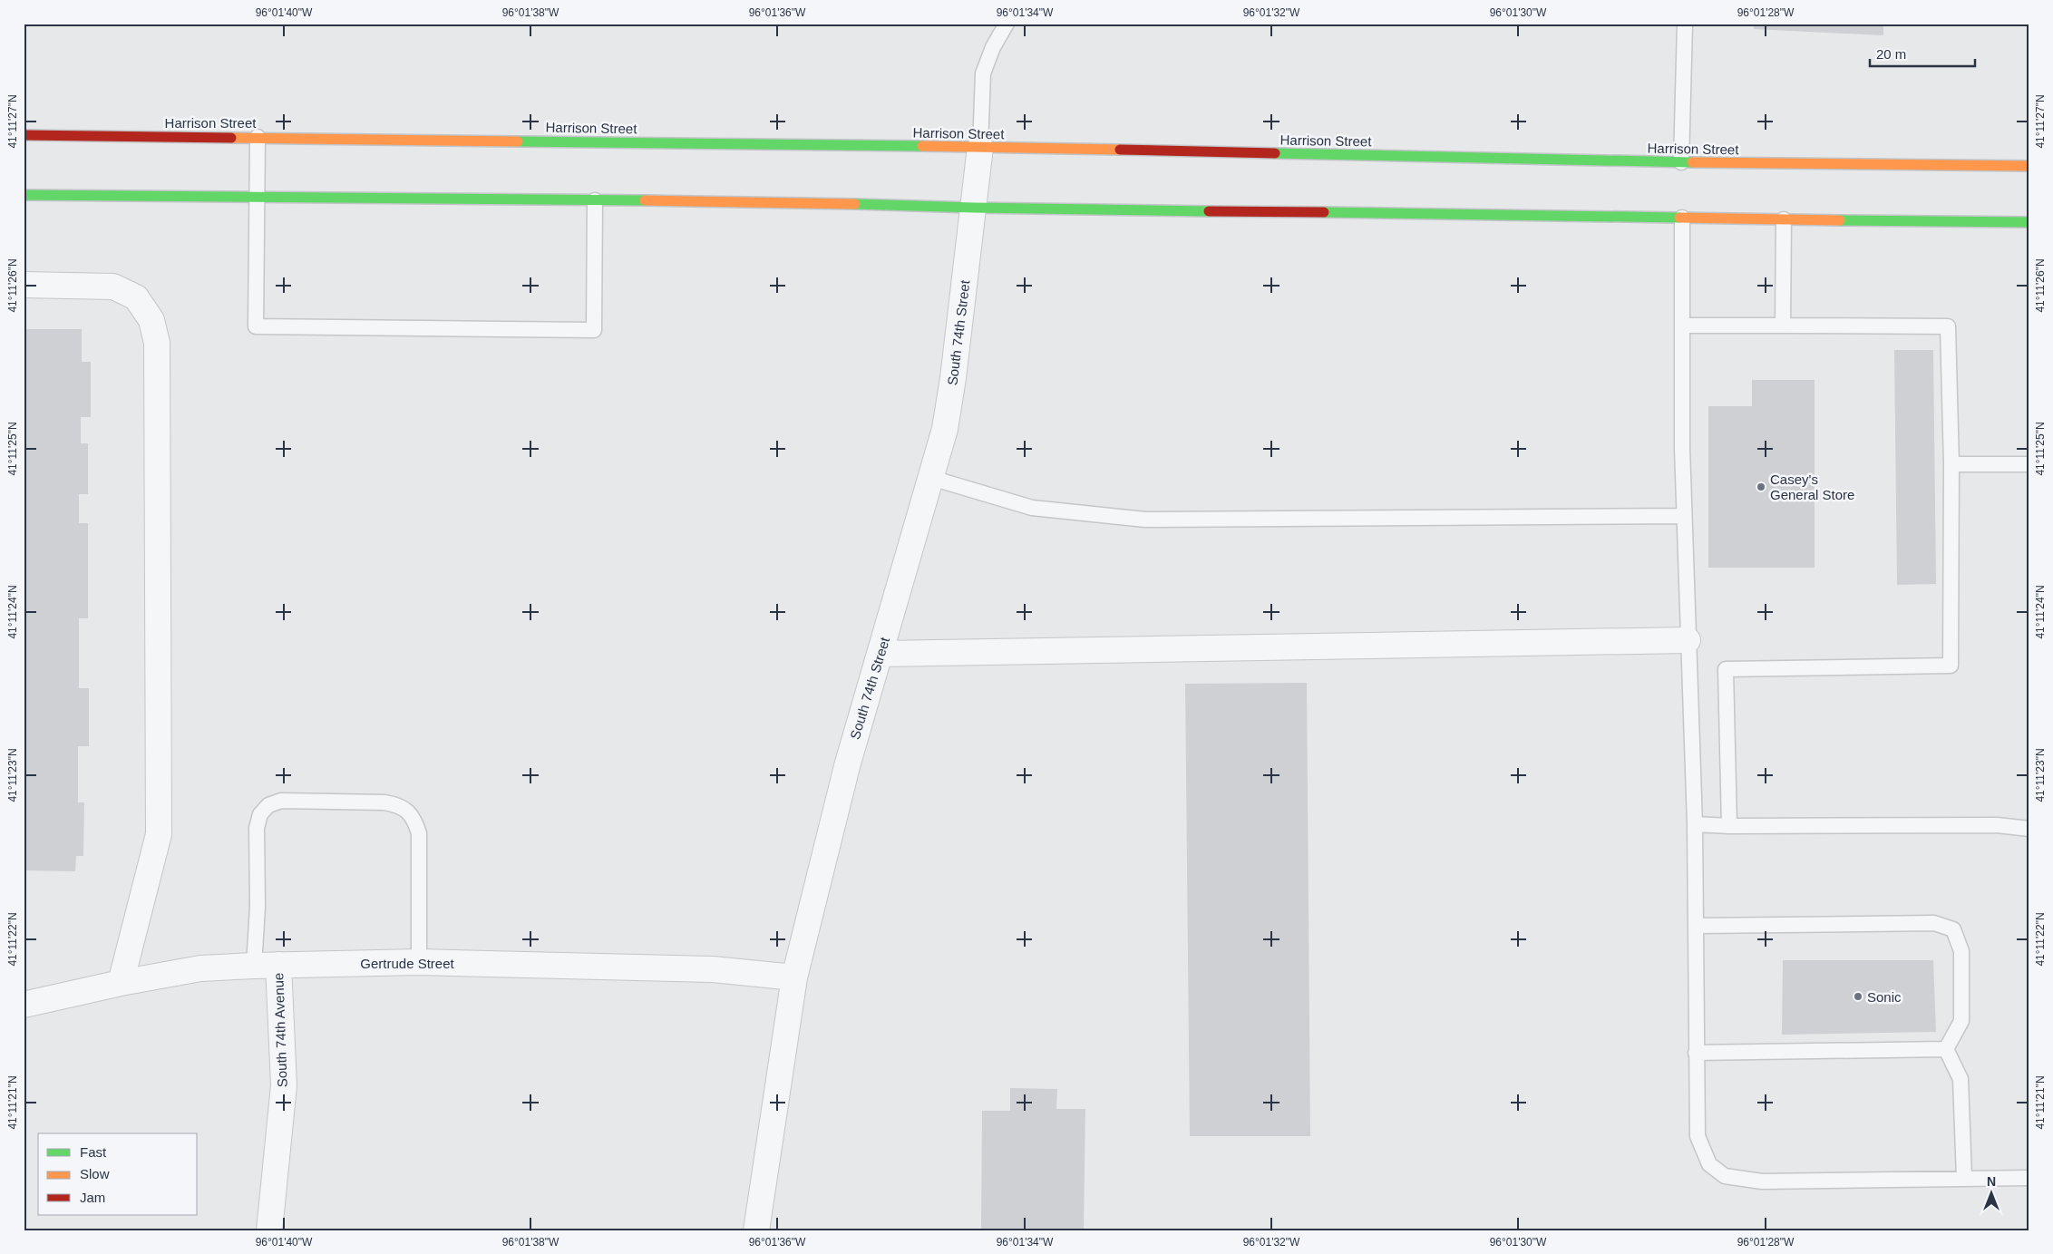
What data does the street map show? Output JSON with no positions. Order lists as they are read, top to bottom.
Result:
{
  "streets": {
    "main road": ["Harrison Street"],
    "street": ["South 74th Street", "Gertrude Street", "South 74th Avenue"]
  },
  "crossings": [
    ["Harrison Street", "South 74th Street"],
    ["South 74th Street", "Gertrude Street"],
    ["Gertrude Street", "South 74th Avenue"]
  ],
  "places": ["Casey's General Store", "Sonic"],
  "legend": ["Fast", "Slow", "Jam"],
  "scale_bar": "20 m",
  "north": "top",
  "coordinates": [
    "96°01'40\"W",
    "96°01'38\"W",
    "96°01'36\"W",
    "96°01'34\"W",
    "96°01'32\"W",
    "96°01'30\"W",
    "96°01'28\"W",
    "41°11'27\"N",
    "41°11'26\"N",
    "41°11'25\"N",
    "41°11'24\"N",
    "41°11'23\"N",
    "41°11'22\"N",
    "41°11'21\"N"
  ]
}
